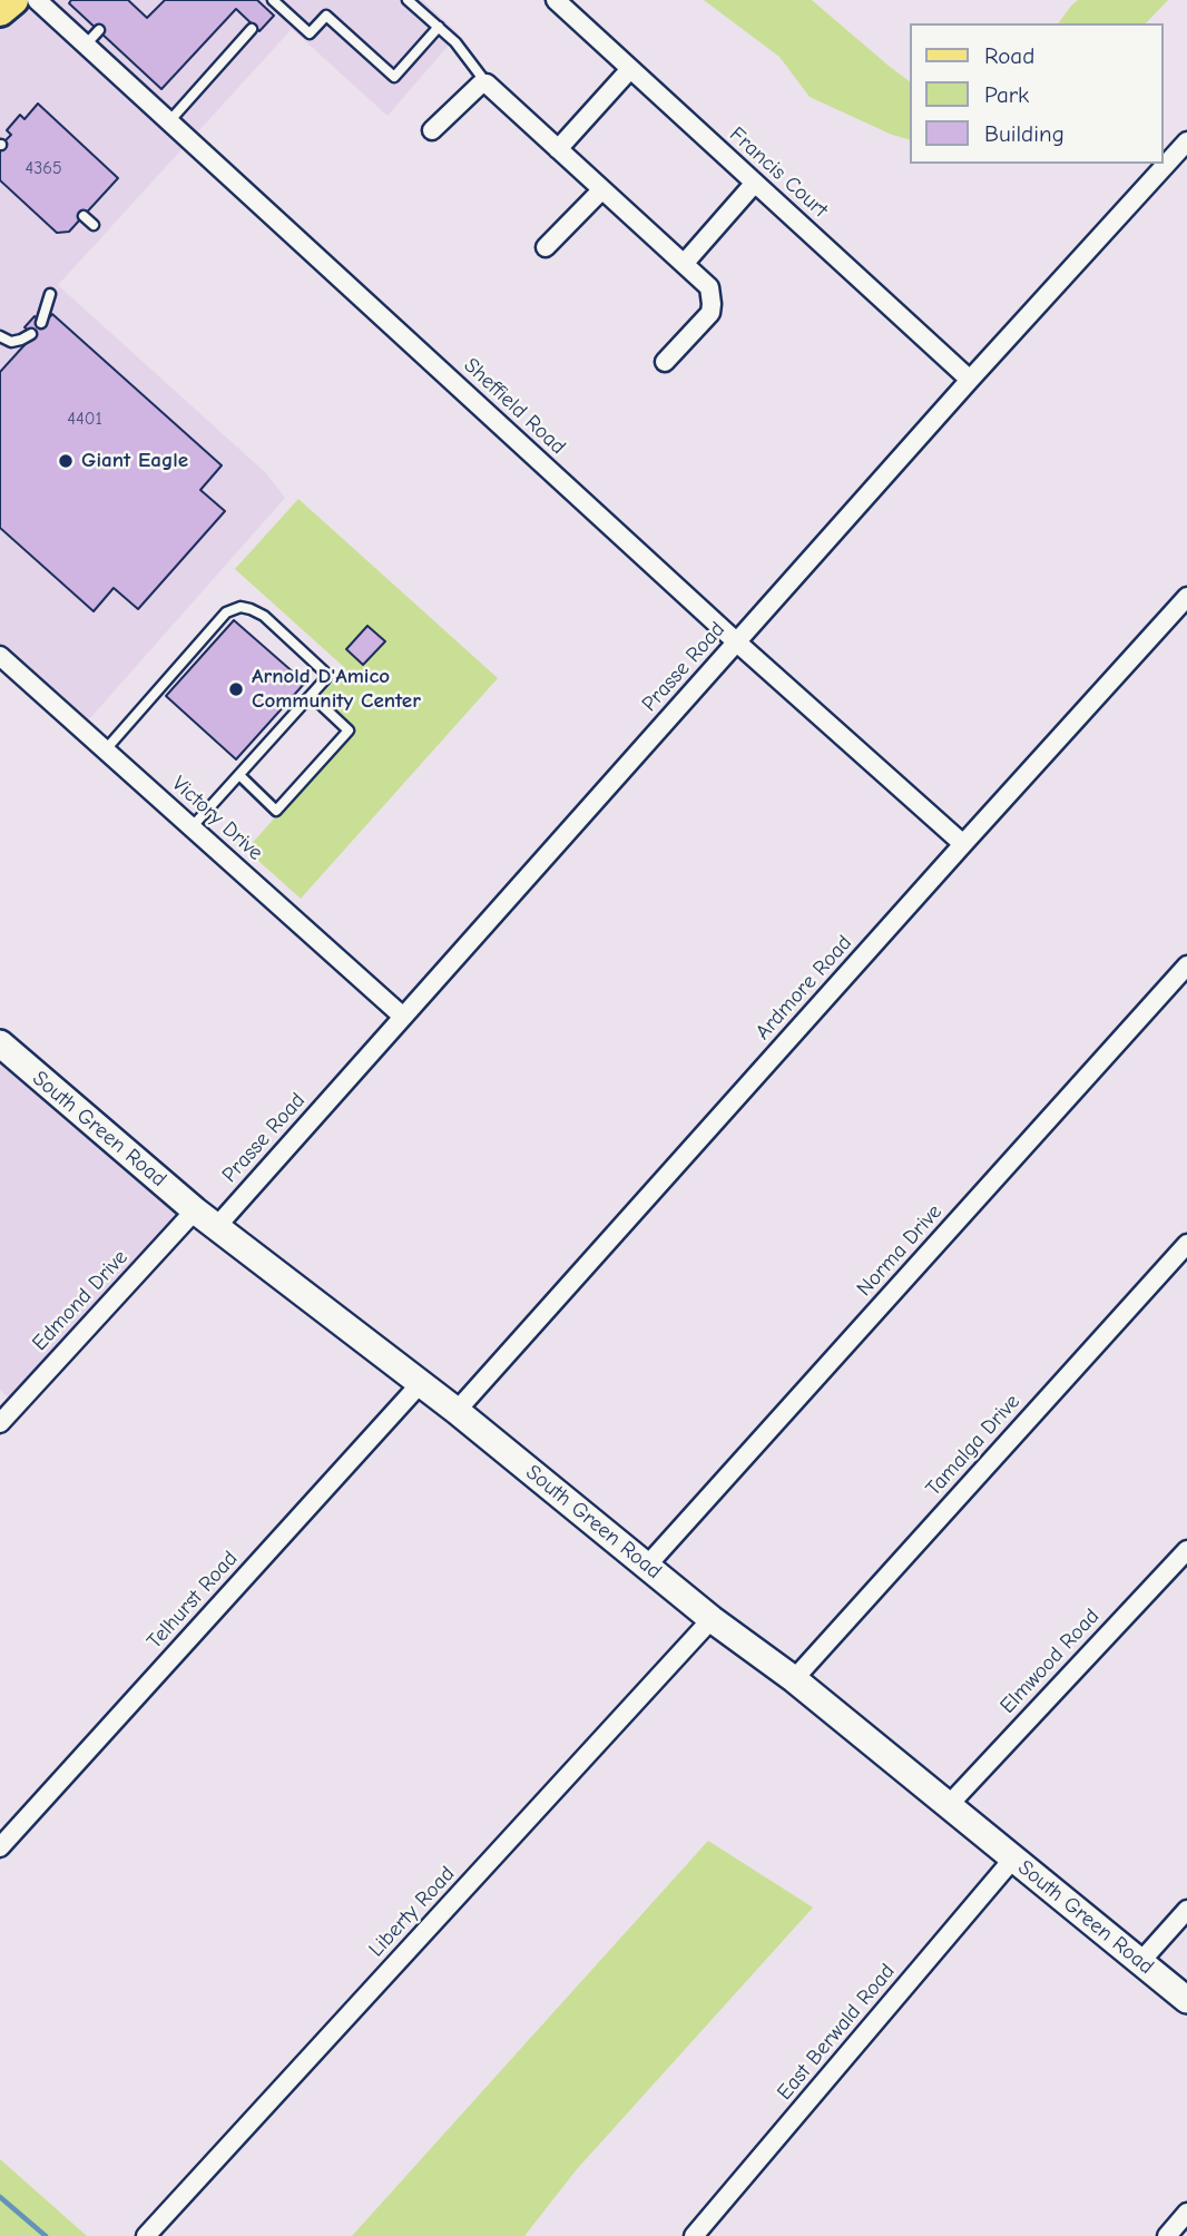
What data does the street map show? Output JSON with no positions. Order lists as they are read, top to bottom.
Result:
{
  "streets": {
    "main road": ["South Green Road"],
    "street": [
      "Francis Court",
      "Sheffield Road",
      "Prasse Road",
      "Victory Drive",
      "Ardmore Road",
      "Norma Drive",
      "Edmond Drive",
      "Tamalga Drive",
      "Telhurst Road",
      "Elmwood Road",
      "Liberty Road",
      "East Berwald Road"
    ]
  },
  "crossings": [
    ["Francis Court", "Prasse Road"],
    ["Sheffield Road", "Prasse Road"],
    ["Sheffield Road", "Ardmore Road"],
    ["Prasse Road", "Victory Drive"],
    ["Prasse Road", "South Green Road"],
    ["Ardmore Road", "South Green Road"],
    ["South Green Road", "Norma Drive"],
    ["South Green Road", "Edmond Drive"],
    ["South Green Road", "Tamalga Drive"],
    ["South Green Road", "Telhurst Road"],
    ["South Green Road", "Elmwood Road"],
    ["South Green Road", "Liberty Road"],
    ["South Green Road", "East Berwald Road"]
  ],
  "places": ["Giant Eagle", "Arnold D'Amico Community Center"],
  "house_numbers": ["4365", "4401"],
  "legend": ["Road", "Park", "Building"]
}
